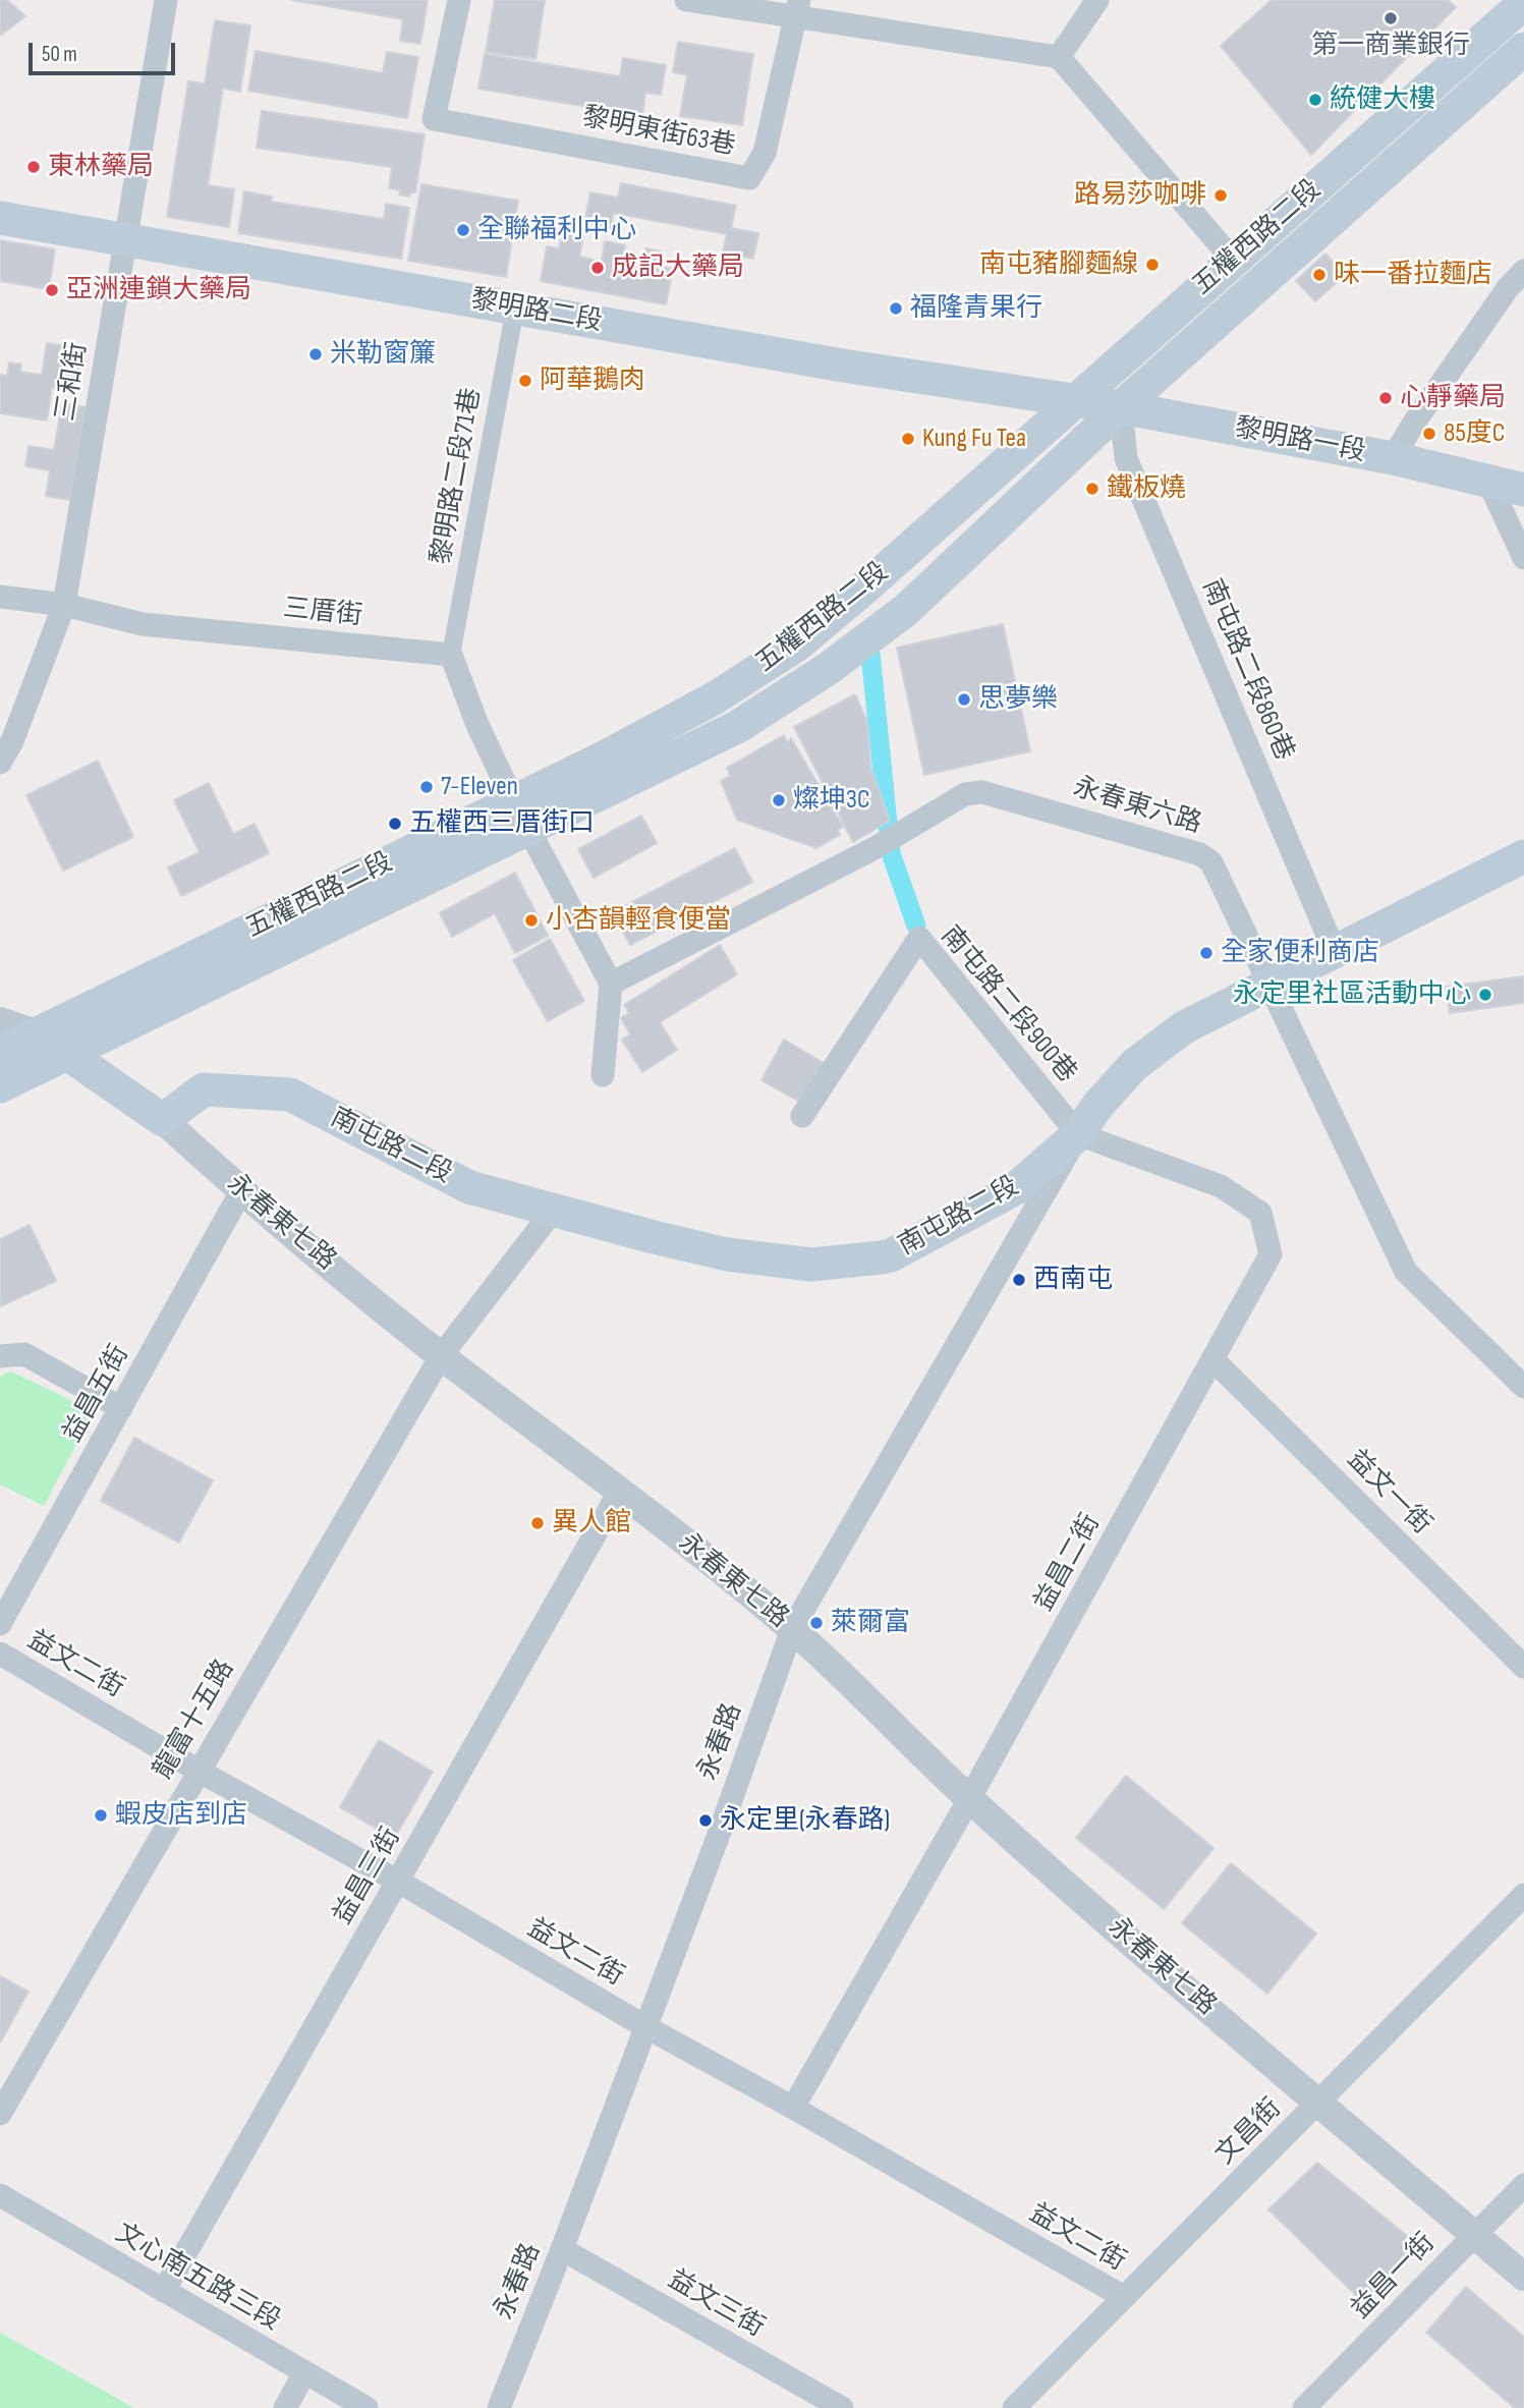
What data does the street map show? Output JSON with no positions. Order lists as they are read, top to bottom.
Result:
{
  "streets": {
    "main road": [
      "五權西路二段",
      "黎明路二段",
      "黎明路一段",
      "南屯路二段",
      "永春東七路"
    ],
    "street": [
      "黎明東街63巷",
      "三和街",
      "黎明路二段71巷",
      "三厝街",
      "南屯路二段860巷",
      "永春東六路",
      "南屯路二段900巷",
      "益昌五街",
      "益文一街",
      "益昌二街",
      "益文二街",
      "龍富十五路",
      "永春路",
      "益昌三街",
      "文昌街",
      "益昌一街",
      "文心南五路三段",
      "益文三街"
    ]
  },
  "crossings": [
    ["五權西路二段", "黎明路二段"],
    ["五權西路二段", "黎明路一段"],
    ["五權西路二段", "南屯路二段860巷"],
    ["五權西路二段", "永春東七路"],
    ["黎明路二段", "三和街"],
    ["黎明路二段", "黎明路一段"],
    ["黎明路二段", "黎明路二段71巷"],
    ["三和街", "三厝街"],
    ["黎明路一段", "南屯路二段860巷"],
    ["黎明路二段71巷", "三厝街"],
    ["南屯路二段860巷", "南屯路二段"],
    ["永春東六路", "南屯路二段"],
    ["南屯路二段900巷", "南屯路二段"],
    ["南屯路二段900巷", "益昌二街"],
    ["南屯路二段900巷", "永春路"],
    ["南屯路二段", "永春東七路"],
    ["南屯路二段", "益昌二街"],
    ["南屯路二段", "龍富十五路"],
    ["南屯路二段", "永春路"],
    ["永春東七路", "益昌五街"],
    ["永春東七路", "益昌二街"],
    ["永春東七路", "龍富十五路"],
    ["永春東七路", "永春路"],
    ["永春東七路", "益昌三街"],
    ["永春東七路", "文昌街"],
    ["永春東七路", "益昌一街"],
    ["益文一街", "益昌二街"],
    ["益昌二街", "益文二街"],
    ["益昌二街", "永春路"],
    ["益文二街", "龍富十五路"],
    ["益文二街", "永春路"],
    ["益文二街", "益昌三街"],
    ["益文二街", "文昌街"],
    ["永春路", "益文三街"],
    ["益昌三街", "文心南五路三段"]
  ],
  "places": [
    "第一商業銀行",
    "統健大樓",
    "東林藥局",
    "路易莎咖啡",
    "全聯福利中心",
    "南屯豬腳麵線",
    "成記大藥局",
    "味一番拉麵店",
    "亞洲連鎖大藥局",
    "福隆青果行",
    "米勒窗簾",
    "阿華鵝肉",
    "心靜藥局",
    "85度C",
    "Kung Fu Tea",
    "鐵板燒",
    "思夢樂",
    "7-Eleven",
    "燦坤3C",
    "五權西三厝街口",
    "小杏韻輕食便當",
    "全家便利商店",
    "永定里社區活動中心",
    "西南屯",
    "異人館",
    "萊爾富",
    "蝦皮店到店",
    "永定里(永春路)"
  ],
  "scale_bar": "50 m"
}
